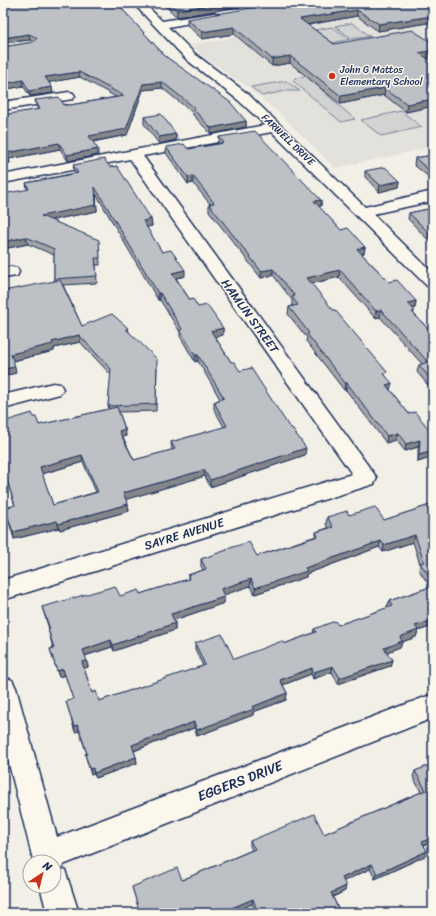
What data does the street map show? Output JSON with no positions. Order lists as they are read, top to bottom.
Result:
{
  "streets": {
    "street": [
      "FARWELL DRIVE",
      "HAMLIN STREET",
      "SAYRE AVENUE",
      "EGGERS DRIVE"
    ]
  },
  "crossings": [
    ["HAMLIN STREET", "SAYRE AVENUE"]
  ],
  "places": ["John G Mattos Elementary School"],
  "north": "top right"
}
